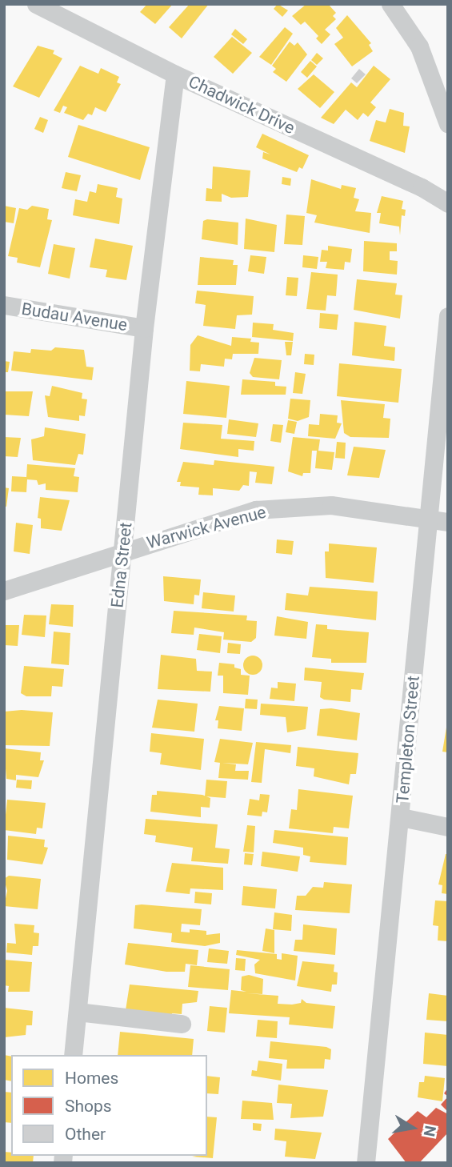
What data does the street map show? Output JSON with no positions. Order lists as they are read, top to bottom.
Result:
{
  "streets": {
    "street": [
      "Chadwick Drive",
      "Budau Avenue",
      "Warwick Avenue",
      "Edna Street",
      "Templeton Street"
    ]
  },
  "crossings": [
    ["Chadwick Drive", "Edna Street"],
    ["Budau Avenue", "Edna Street"],
    ["Warwick Avenue", "Edna Street"],
    ["Warwick Avenue", "Templeton Street"]
  ],
  "legend": ["Homes", "Shops", "Other"],
  "north": "right"
}
